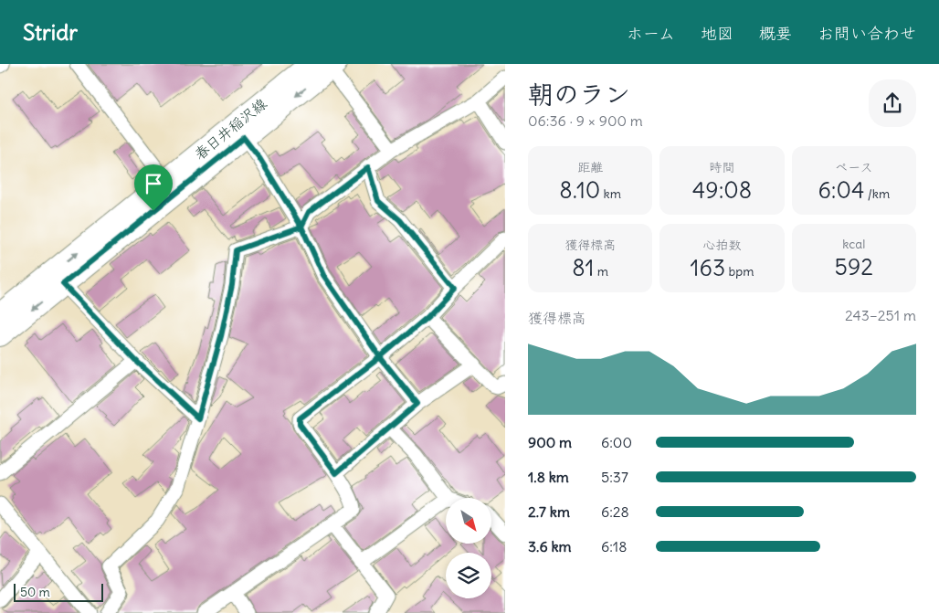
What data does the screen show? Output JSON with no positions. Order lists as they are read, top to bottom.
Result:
{
  "streets": {
    "main road": ["春日井稲沢線"]
  },
  "scale_bar": "50 m",
  "north": "bottom right",
  "page": {
    "header": "Stridr",
    "nav": [
      "ホーム",
      "地図",
      "概要",
      "お問い合わせ"
    ],
    "heading": ["朝のラン", "06:36 · 9 × 900 m"],
    "stats": [
      ["距離", "8.10 km"],
      ["時間", "49:08"],
      ["ペース", "6:04 /km"],
      ["獲得標高", "81 m"],
      ["心拍数", "163 bpm"],
      ["kcal", "592"]
    ],
    "chart": ["獲得標高", "243–251 m"],
    "list": [
      {
        "name": "900 m",
        "note": "6:00"
      },
      {
        "name": "1.8 km",
        "note": "5:37"
      },
      {
        "name": "2.7 km",
        "note": "6:28"
      },
      {
        "name": "3.6 km",
        "note": "6:18"
      }
    ],
    "scale": "50 m"
  }
}
